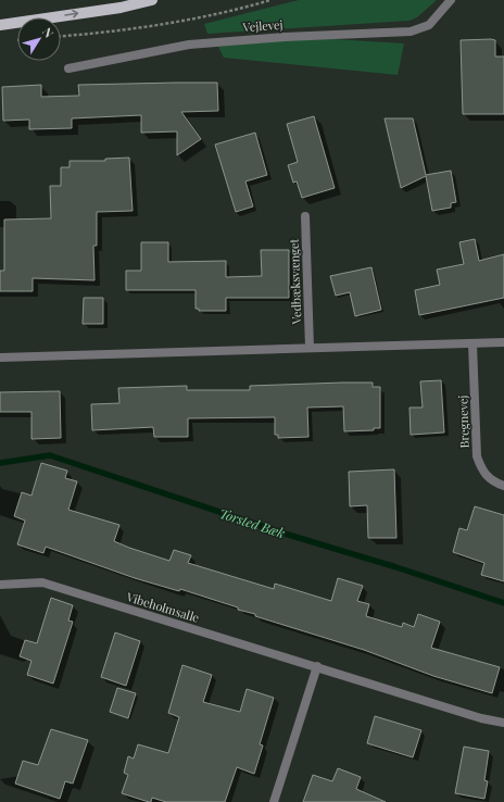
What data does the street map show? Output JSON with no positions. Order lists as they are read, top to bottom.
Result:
{
  "streets": {
    "street": [
      "Vejlevej",
      "Vedbæksvænget",
      "Bregnevej",
      "Vibeholmsalle"
    ]
  },
  "water": ["Torsted Bæk"],
  "north": "top right"
}
